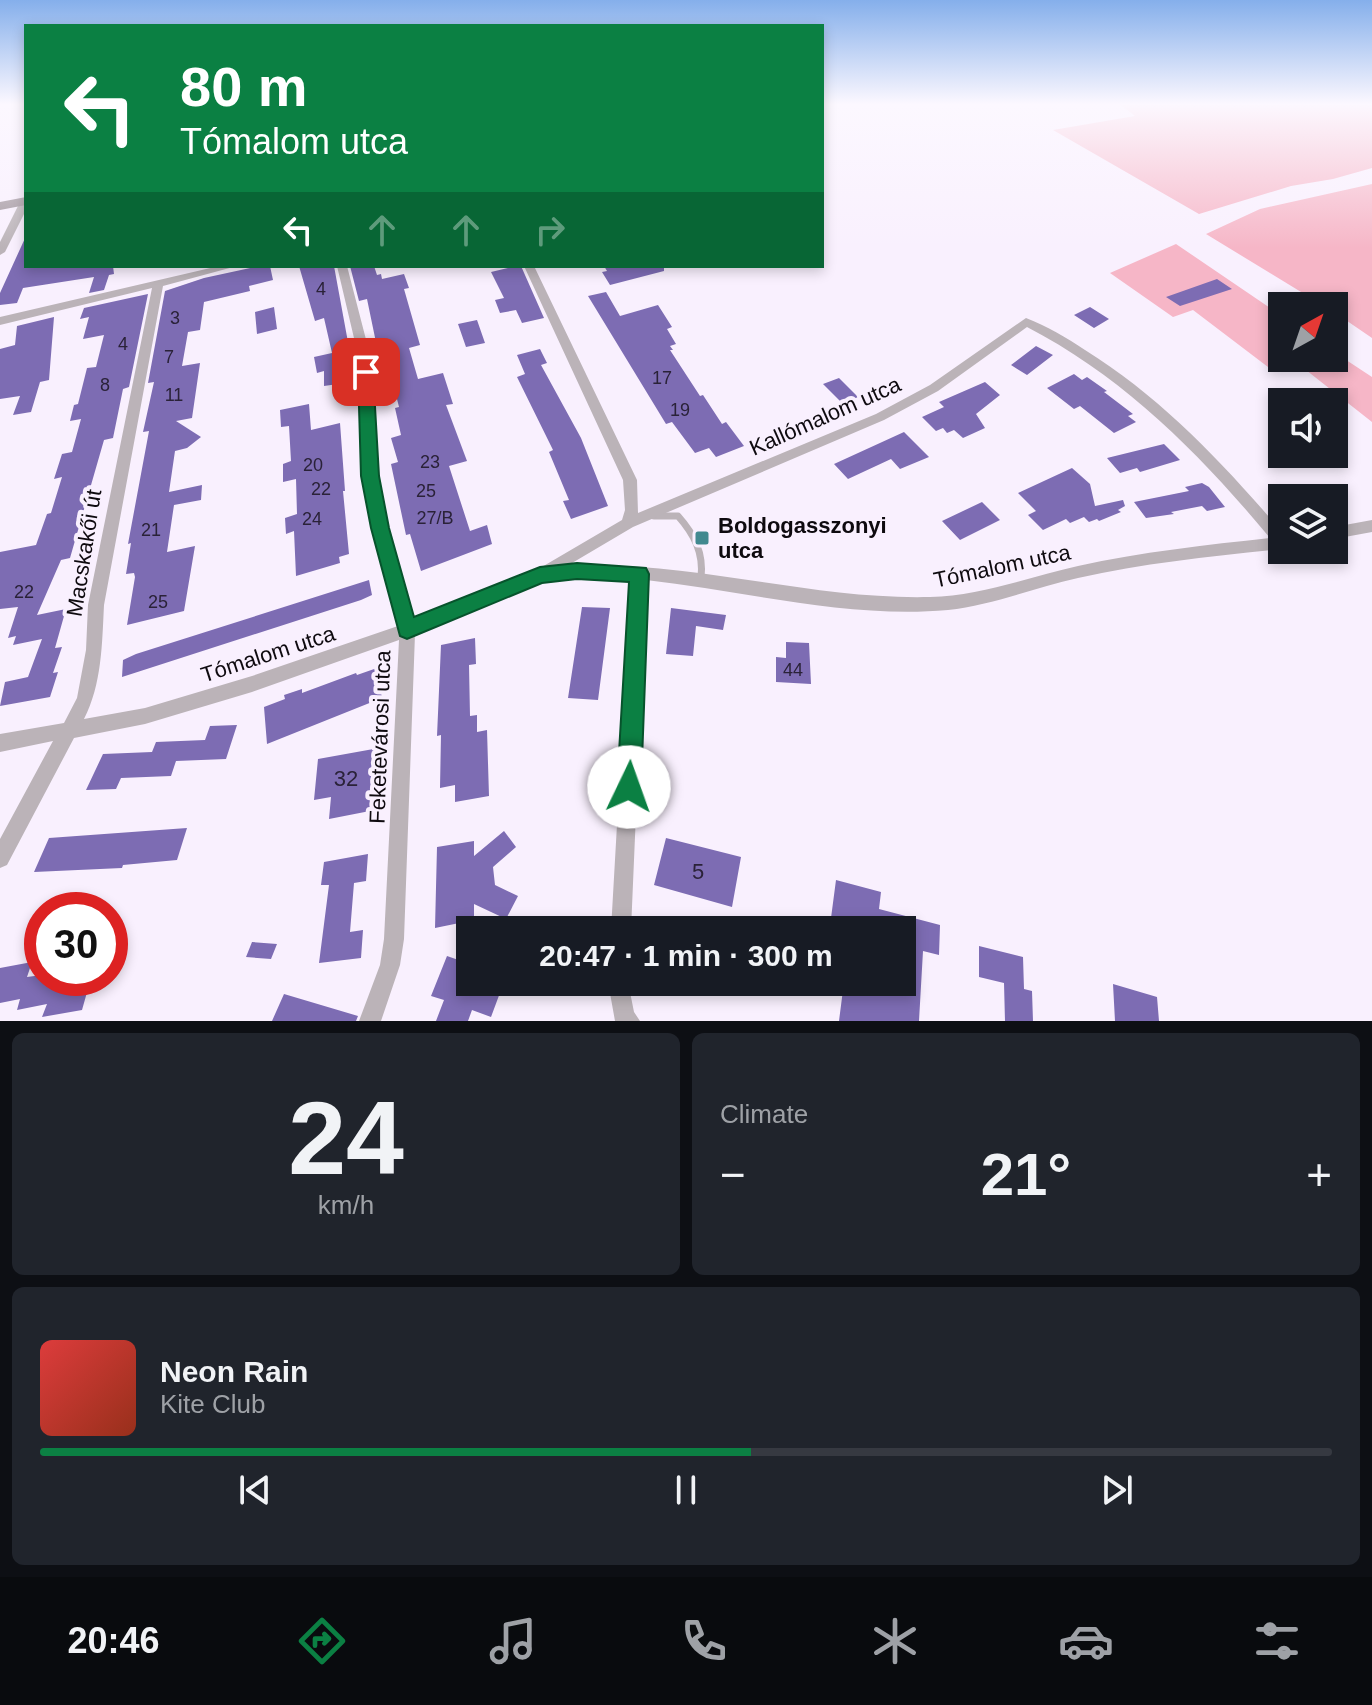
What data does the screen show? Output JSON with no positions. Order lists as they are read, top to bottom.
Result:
{
  "streets": {
    "street": [
      "Kallómalom utca",
      "Macskakői út",
      "Tómalom utca",
      "Feketevárosi utca"
    ]
  },
  "crossings": [
    ["Kallómalom utca", "Tómalom utca"],
    ["Macskakői út", "Tómalom utca"],
    ["Tómalom utca", "Feketevárosi utca"]
  ],
  "places": {
    "transit": ["Boldogasszonyi utca"]
  },
  "house_numbers": [
    "4",
    "3",
    "4",
    "7",
    "17",
    "8",
    "11",
    "19",
    "23",
    "20",
    "22",
    "25",
    "27/B",
    "24",
    "21",
    "22",
    "25",
    "44",
    "32",
    "5"
  ],
  "north": "top right",
  "page": {
    "turn": ["80 m", "Tómalom utca"],
    "limit": "30",
    "trip": "20:47 · 1 min · 300 m",
    "tile": [
      ["24", "km/h"],
      "Climate"
    ],
    "heat": ["−", "21°", "+"],
    "song": ["Neon Rain", "Kite Club"],
    "tabs": "20:46"
  }
}
